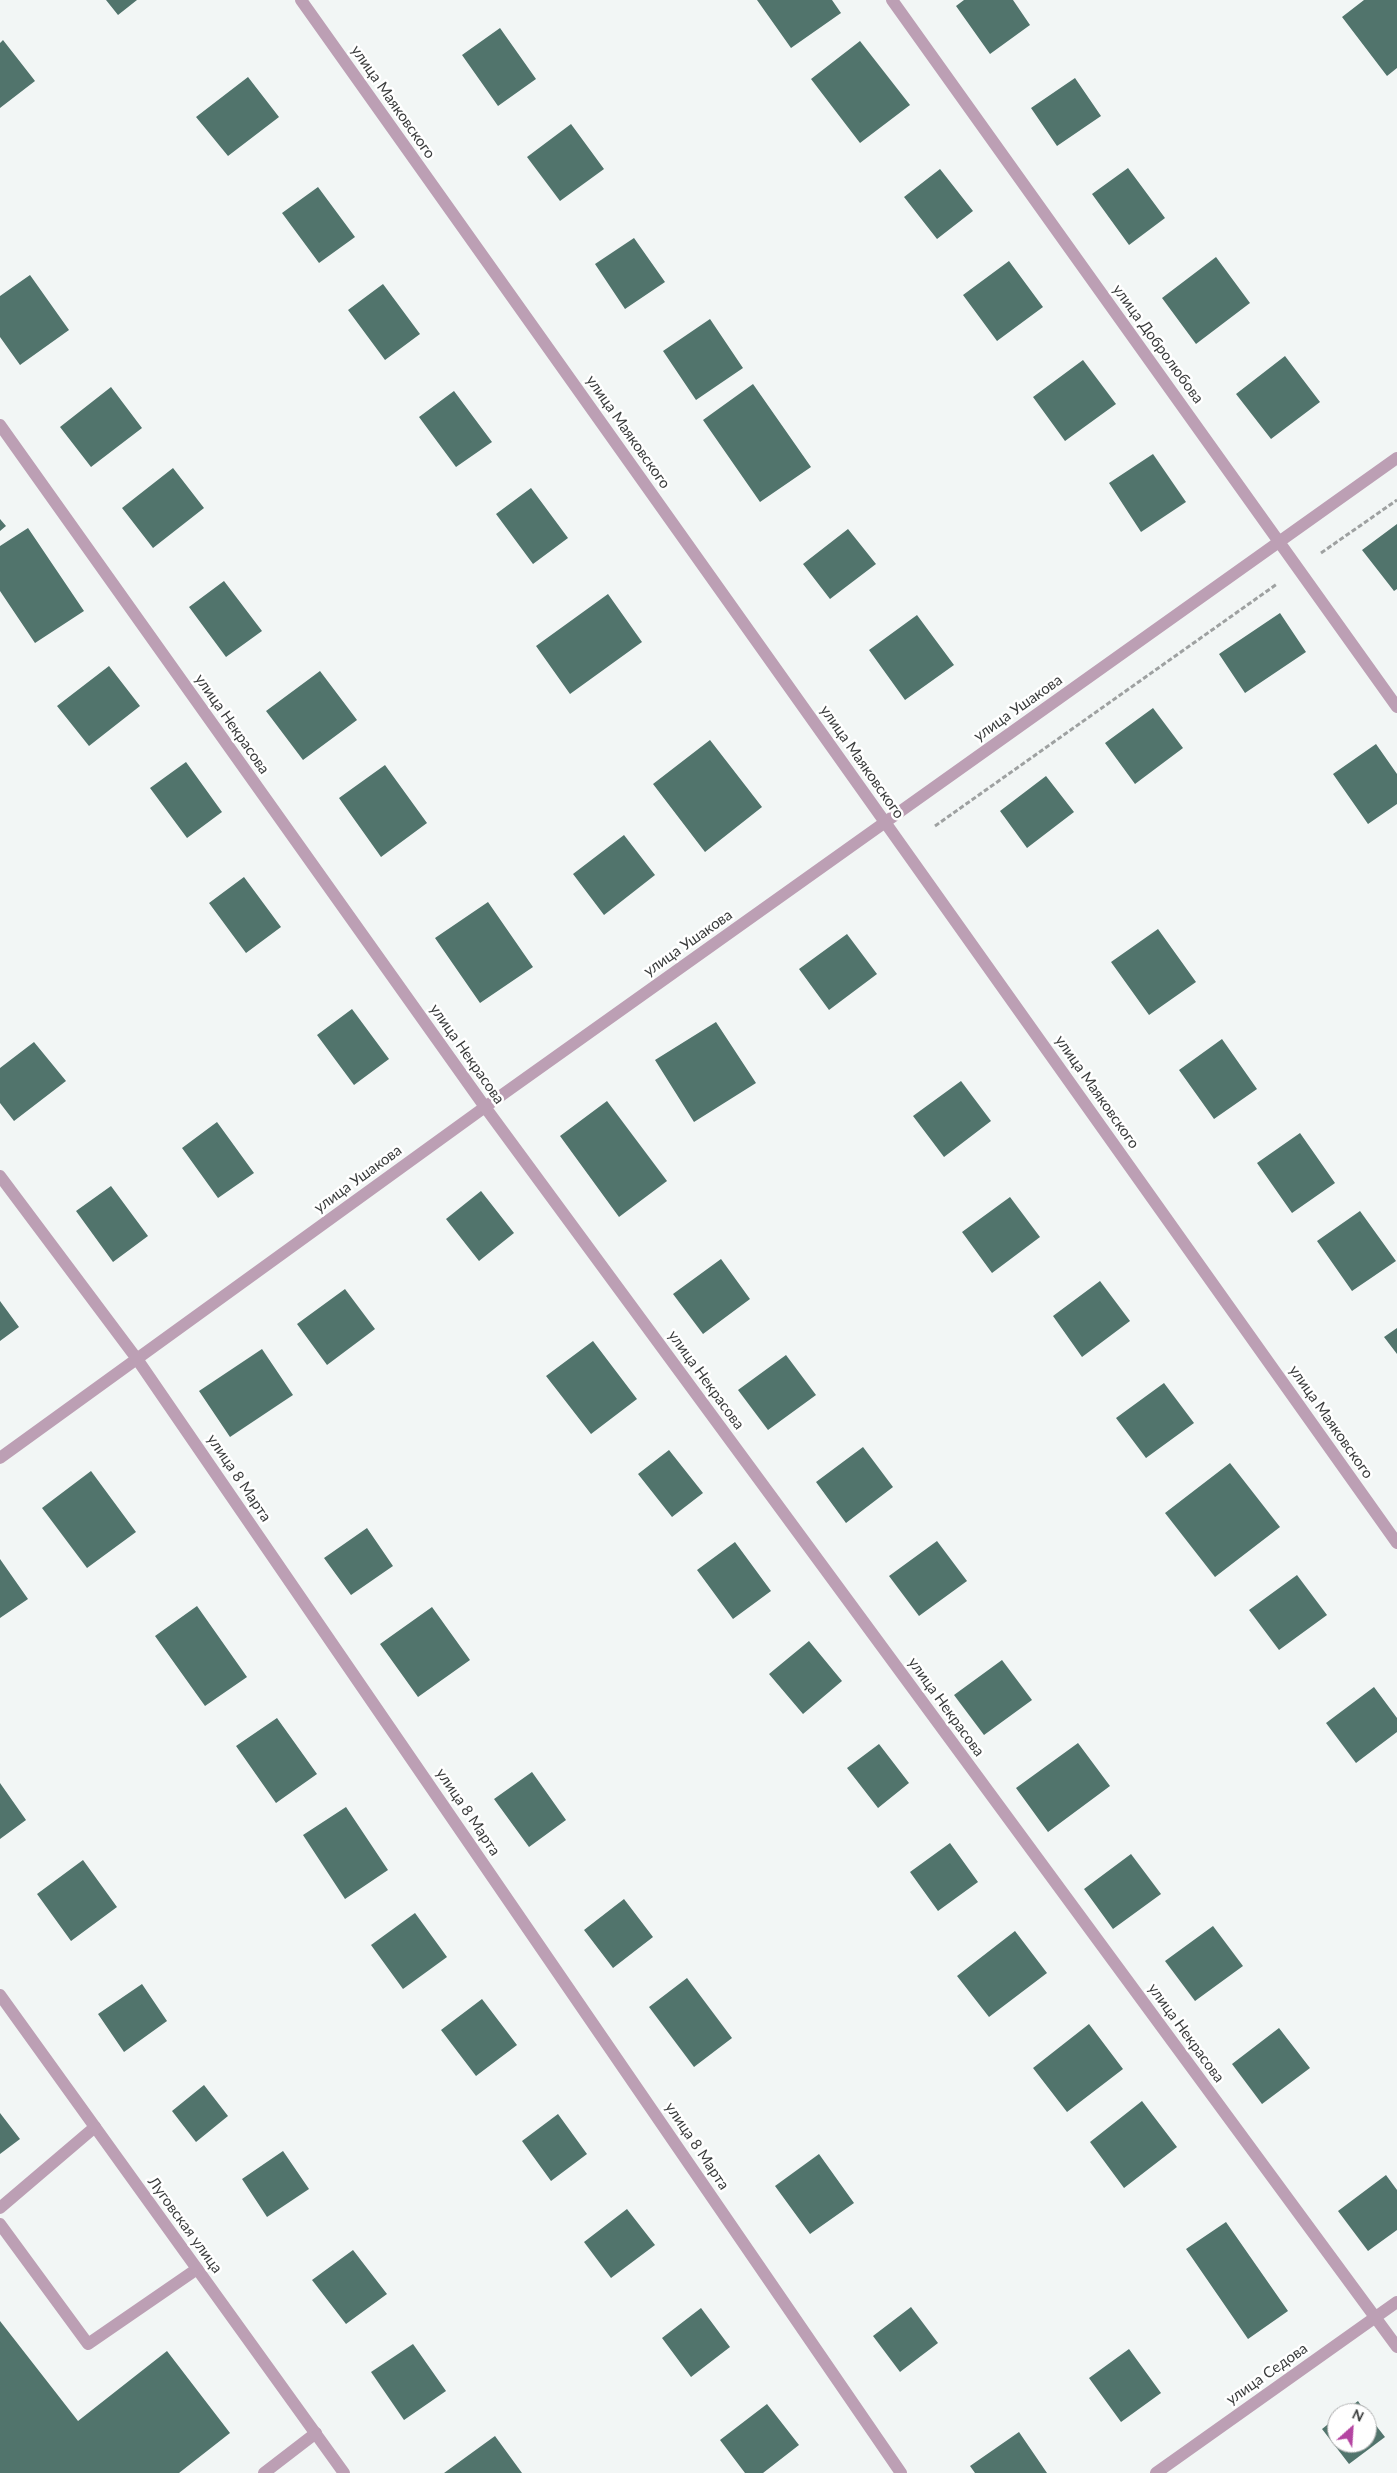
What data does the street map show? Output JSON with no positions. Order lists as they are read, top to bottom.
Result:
{
  "streets": {
    "street": [
      "улица Маяковского",
      "улица Добролюбова",
      "улица Ушакова",
      "улица Некрасова",
      "улица 8 Марта",
      "Луговская улица",
      "улица Седова"
    ]
  },
  "crossings": [
    ["улица Маяковского", "улица Ушакова"],
    ["улица Добролюбова", "улица Ушакова"],
    ["улица Ушакова", "улица Некрасова"],
    ["улица Ушакова", "улица 8 Марта"],
    ["улица Некрасова", "улица Седова"]
  ],
  "north": "top right"
}
